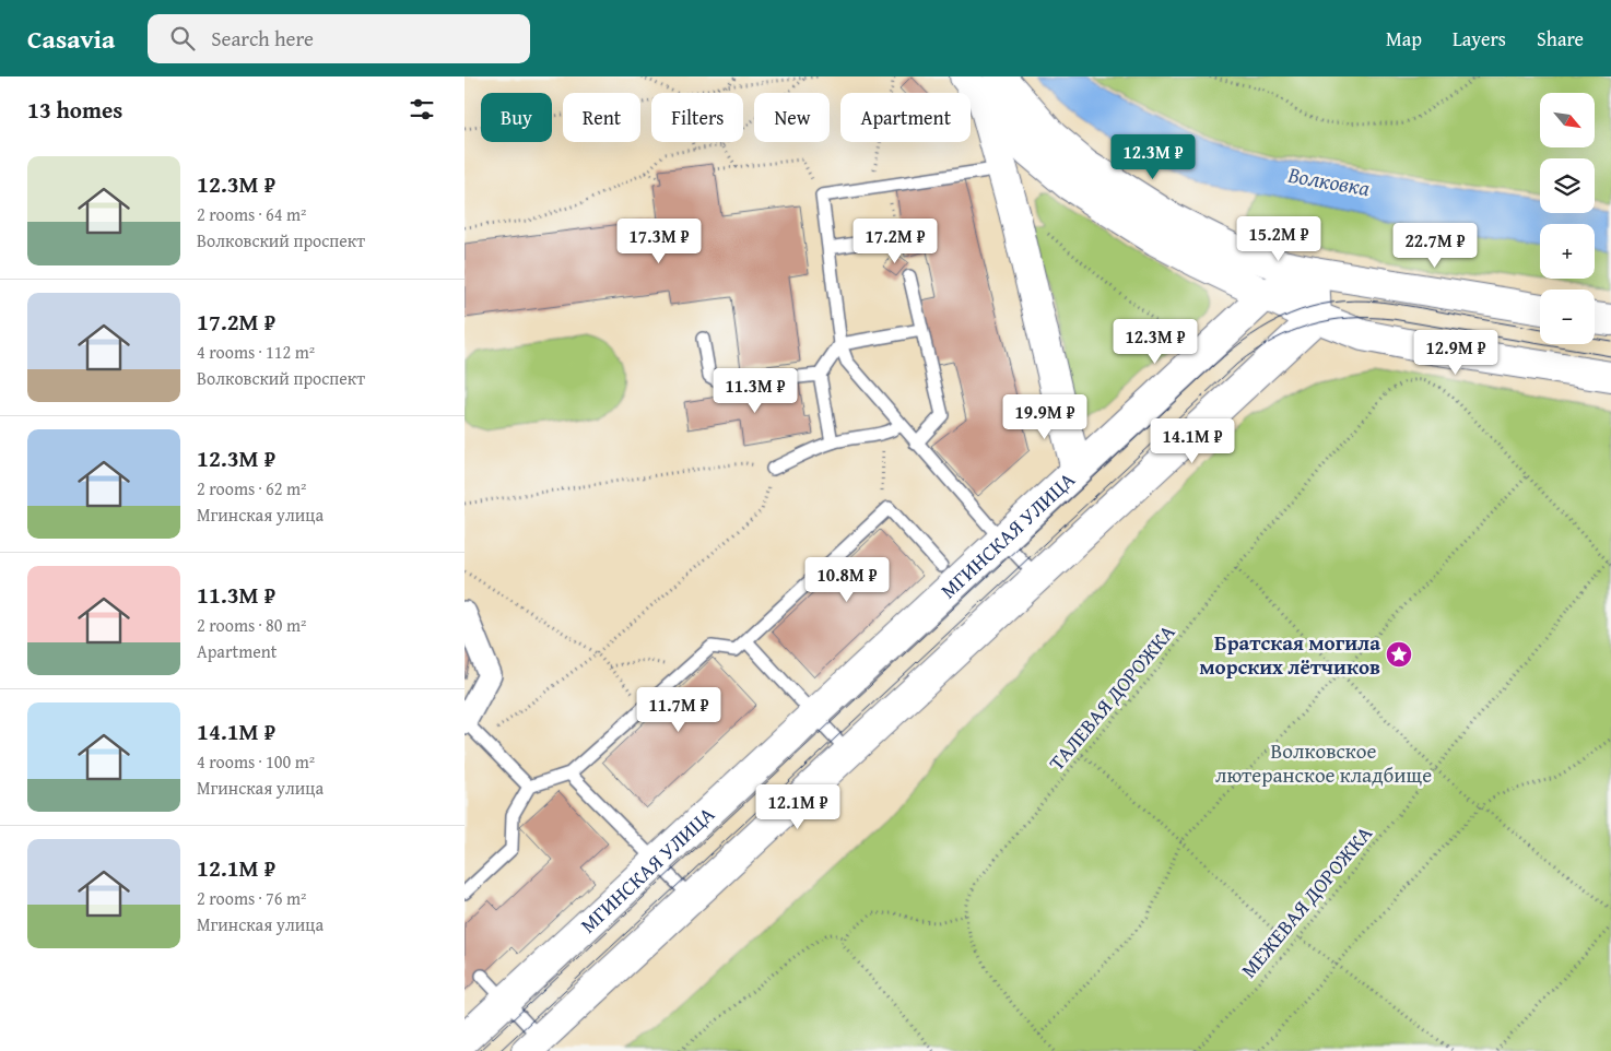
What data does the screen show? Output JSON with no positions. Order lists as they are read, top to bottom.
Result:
{
  "streets": {
    "street": ["МГИНСКАЯ УЛИЦА"],
    "path": ["ТАЛЕВАЯ ДОРОЖКА", "МЕЖЕВАЯ ДОРОЖКА"]
  },
  "water": ["Волковка"],
  "parks": ["Волковское лютеранское кладбище"],
  "places": {
    "place": ["Братская могила морских лётчиков"]
  },
  "north": "bottom right",
  "page": {
    "header": "Casavia",
    "search": "Search here",
    "nav": ["Map", "Layers", "Share"],
    "heading": "13 homes",
    "map_buttons": ["+", "−"],
    "chip": [
      "Buy",
      "Rent",
      "Filters",
      "New",
      "Apartment"
    ],
    "price": [
      "12.3M ₽",
      "15.2M ₽",
      "17.3M ₽",
      "17.2M ₽",
      "22.7M ₽",
      "12.3M ₽",
      "12.9M ₽",
      "11.3M ₽",
      "19.9M ₽",
      "14.1M ₽",
      "10.8M ₽",
      "11.7M ₽",
      "12.1M ₽"
    ],
    "list": [
      {
        "name": "12.3M ₽",
        "note": "2 rooms · 64 m² · Волковский проспект"
      },
      {
        "name": "17.2M ₽",
        "note": "4 rooms · 112 m² · Волковский проспект"
      },
      {
        "name": "12.3M ₽",
        "note": "2 rooms · 62 m² · Мгинская улица"
      },
      {
        "name": "11.3M ₽",
        "note": "2 rooms · 80 m² · Apartment"
      },
      {
        "name": "14.1M ₽",
        "note": "4 rooms · 100 m² · Мгинская улица"
      },
      {
        "name": "12.1M ₽",
        "note": "2 rooms · 76 m² · Мгинская улица"
      }
    ]
  }
}
